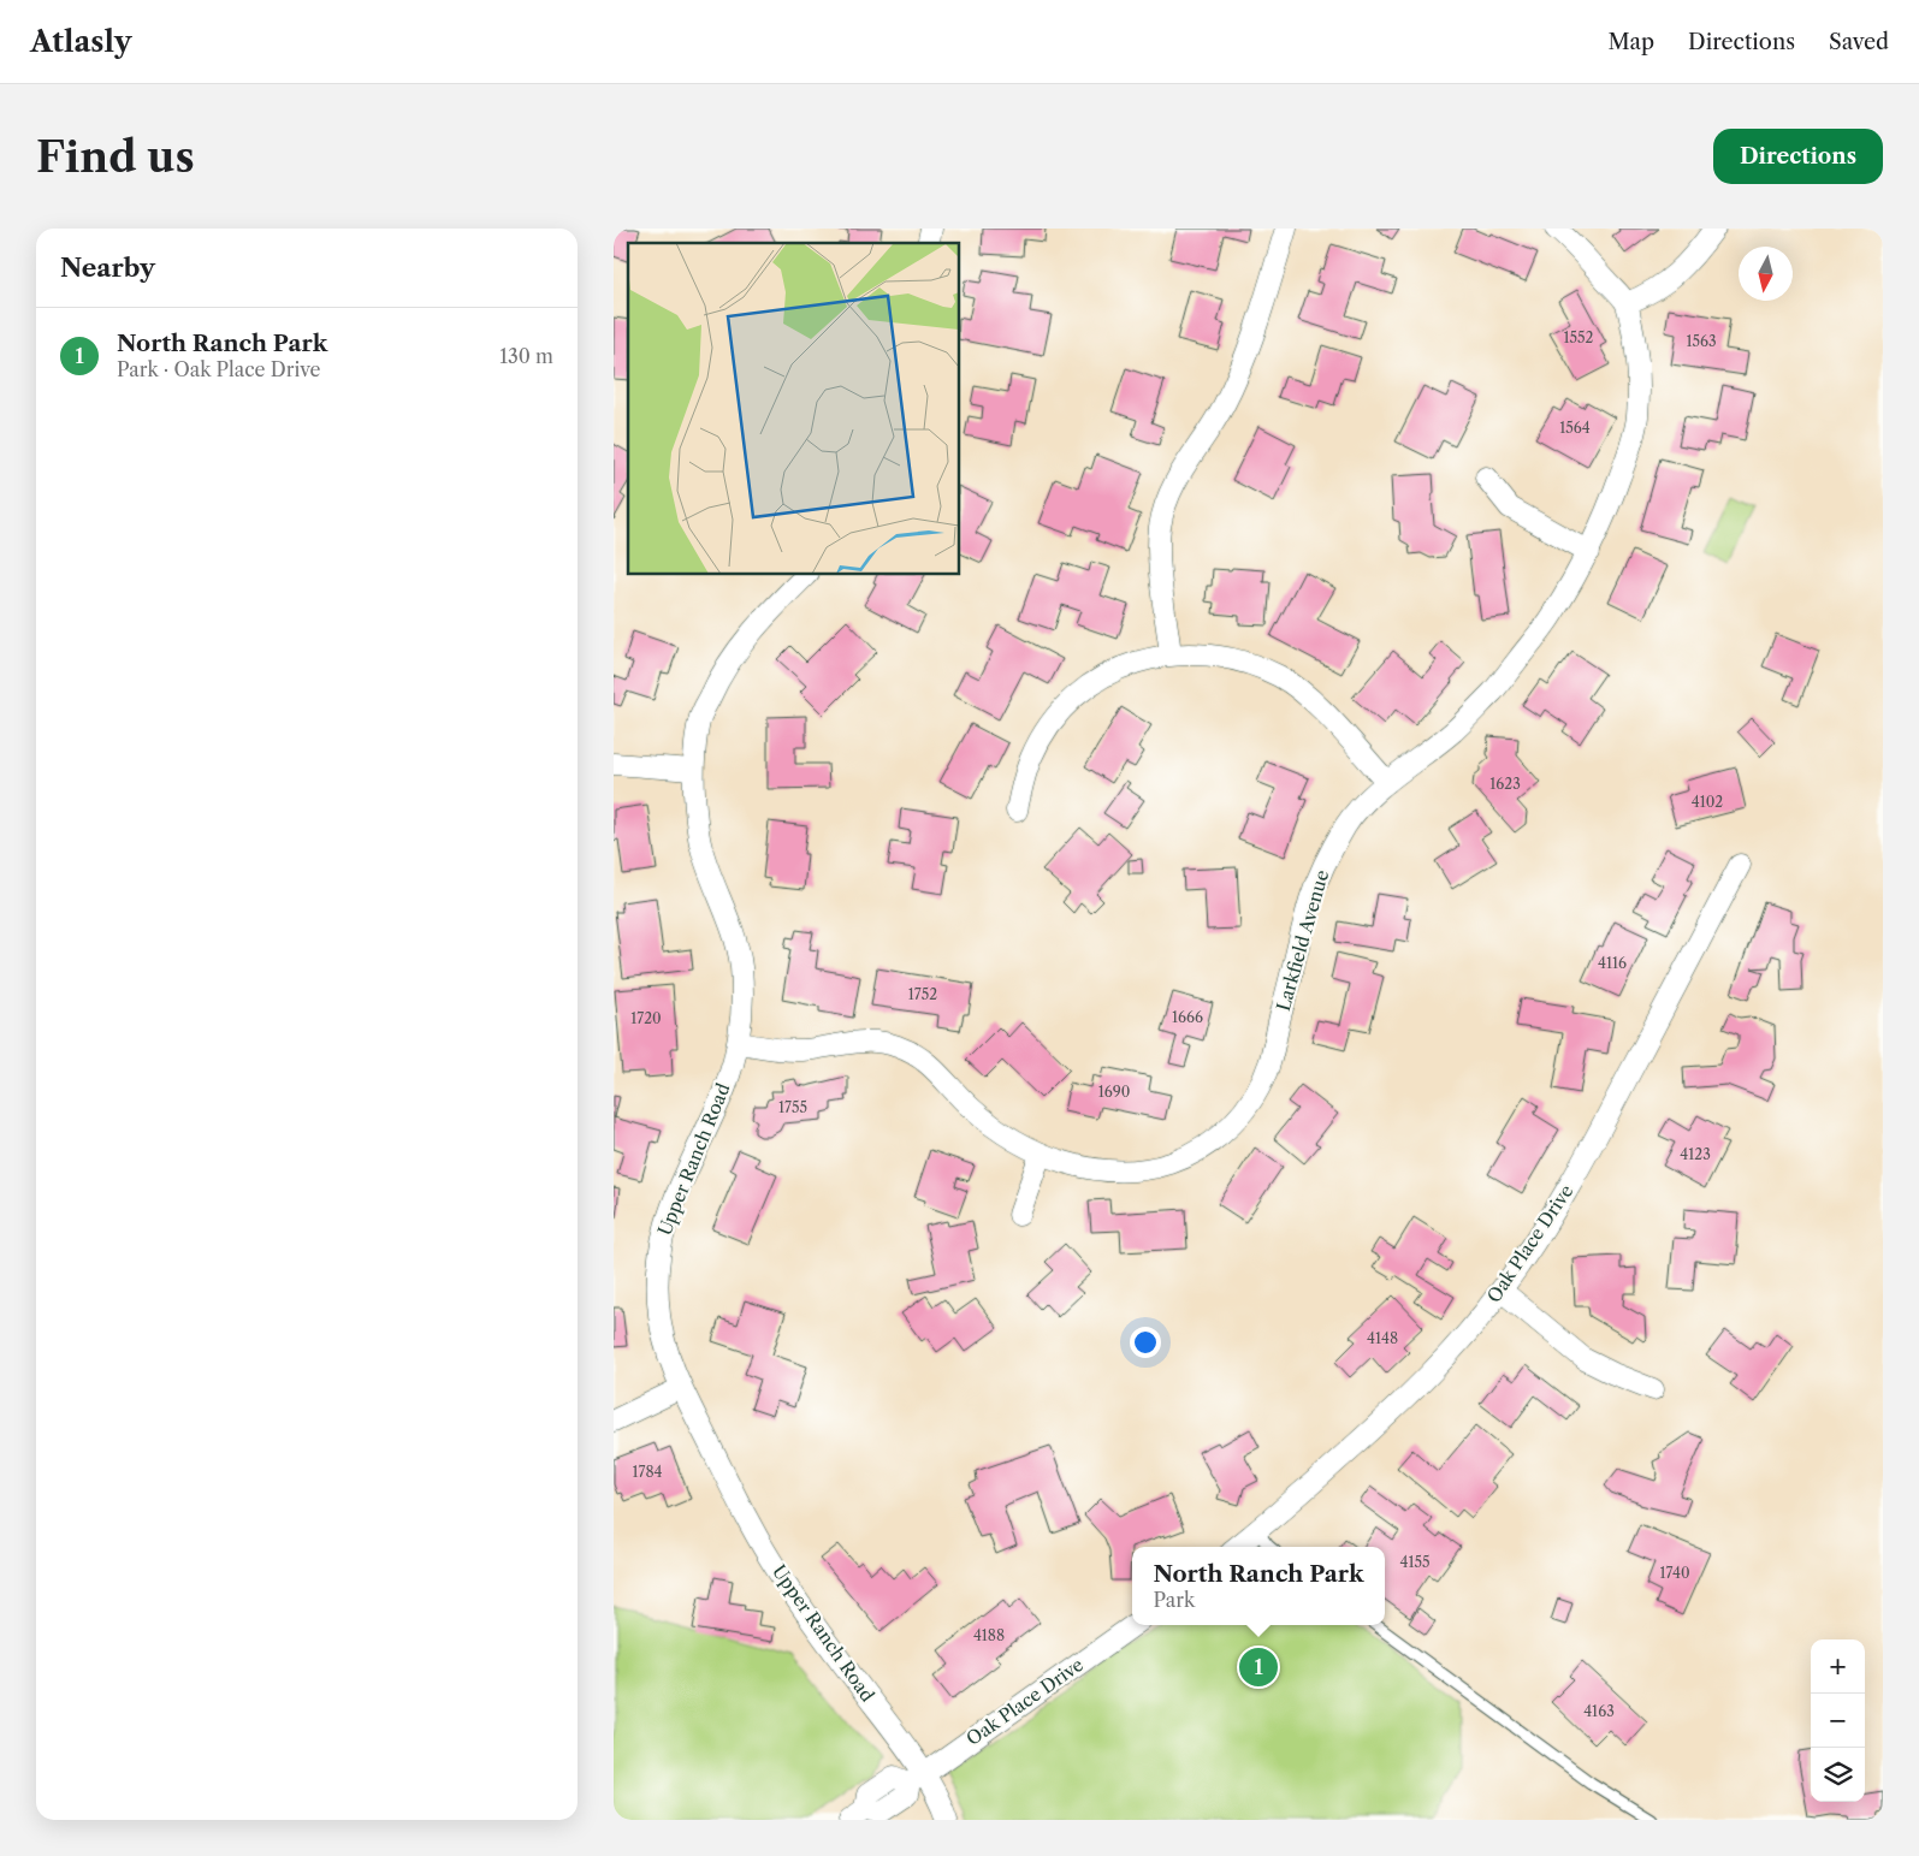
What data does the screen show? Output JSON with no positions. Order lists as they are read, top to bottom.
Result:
{
  "streets": {
    "street": ["Larkfield Avenue", "Upper Ranch Road", "Oak Place Drive"]
  },
  "crossings": [
    ["Larkfield Avenue", "Upper Ranch Road"],
    ["Upper Ranch Road", "Oak Place Drive"]
  ],
  "house_numbers": [
    "1552",
    "1563",
    "1564",
    "1623",
    "4102",
    "4116",
    "1752",
    "1666",
    "1720",
    "1690",
    "1755",
    "4123",
    "4148",
    "1784",
    "4155",
    "1740",
    "4188",
    "4163"
  ],
  "north": "bottom",
  "page": {
    "header": "Atlasly",
    "nav": ["Map", "Directions", "Saved"],
    "buttons": "Directions",
    "title": "Find us",
    "heading": "Nearby",
    "list": [
      {
        "mark": "1",
        "name": "North Ranch Park",
        "note": "Park · Oak Place Drive",
        "value": "130 m"
      }
    ],
    "popup": ["North Ranch Park", "Park"],
    "map_buttons": ["+", "−"],
    "pins": "1"
  }
}
